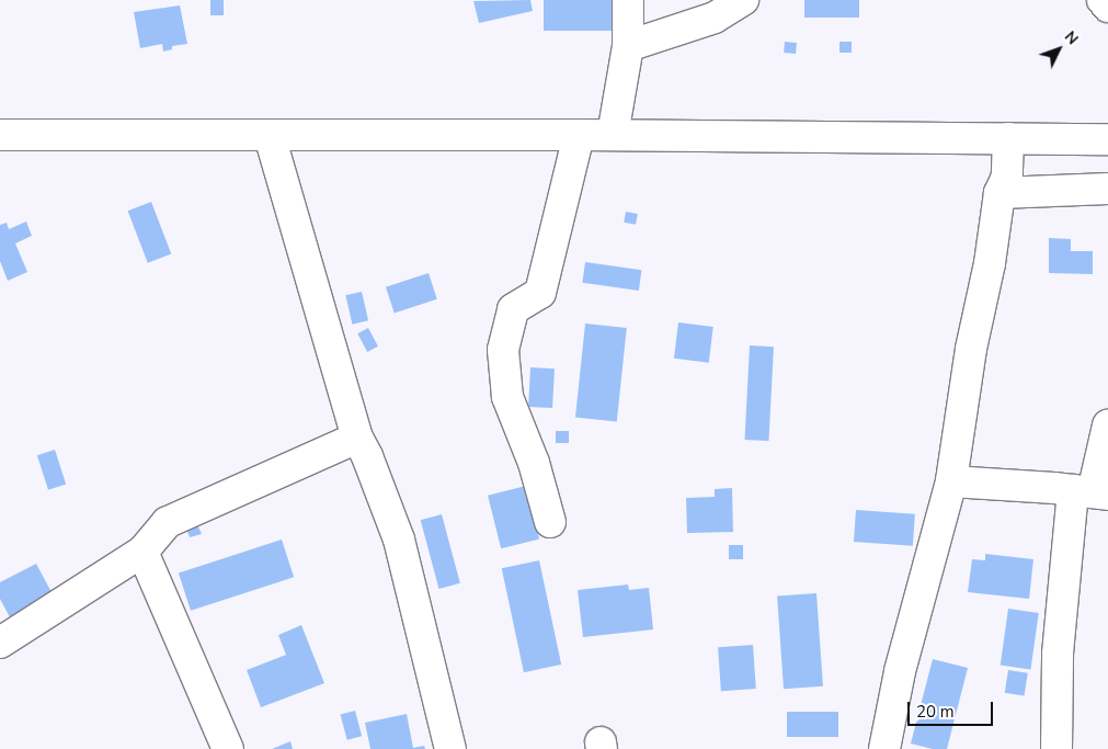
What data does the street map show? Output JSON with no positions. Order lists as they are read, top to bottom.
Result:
{
  "scale_bar": "20 m",
  "north": "top right"
}
